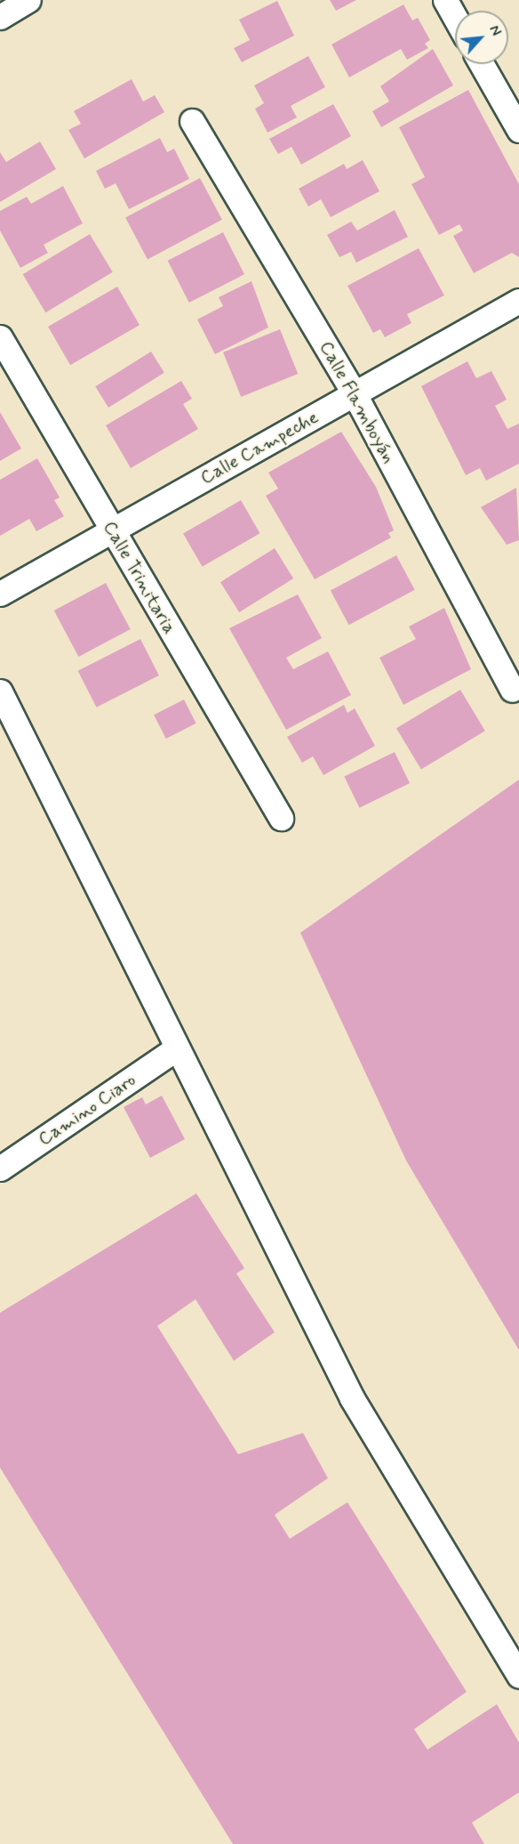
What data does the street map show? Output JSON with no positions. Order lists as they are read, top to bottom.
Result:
{
  "streets": {
    "street": [
      "Calle Flamboyán",
      "Calle Campeche",
      "Calle Trinitaria",
      "Camino Ciaro"
    ]
  },
  "crossings": [
    ["Calle Flamboyán", "Calle Campeche"],
    ["Calle Campeche", "Calle Trinitaria"]
  ],
  "north": "top right"
}
